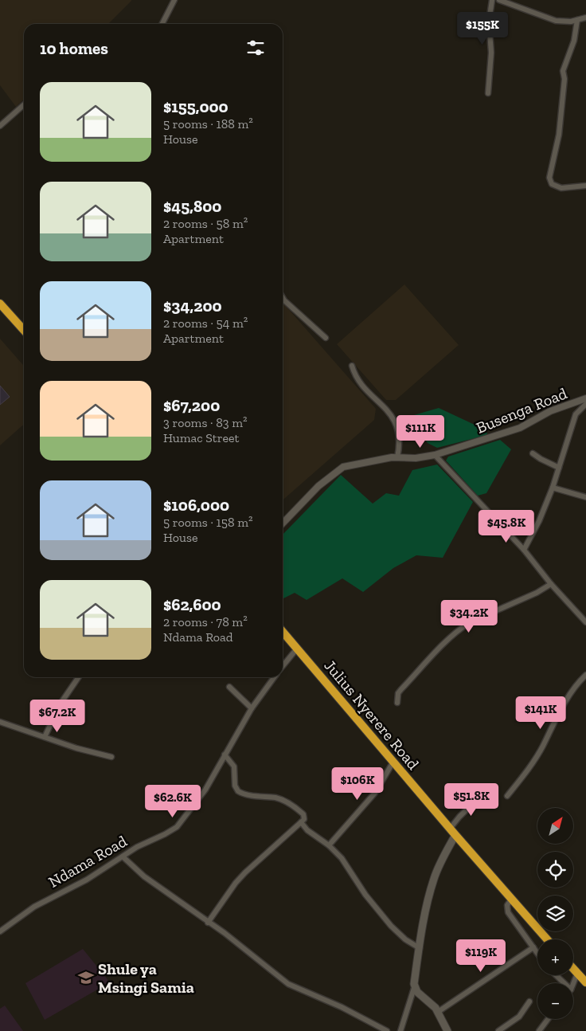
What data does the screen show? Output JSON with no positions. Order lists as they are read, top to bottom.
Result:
{
  "streets": {
    "highway": ["Julius Nyerere Road"],
    "street": ["Busenga Road", "Ndama Road"]
  },
  "crossings": [
    ["Julius Nyerere Road", "Ndama Road"]
  ],
  "places": {
    "school or university": ["Shule ya Msingi Samia"]
  },
  "north": "top right",
  "page": {
    "price": [
      "$155K",
      "$111K",
      "$45.8K",
      "$34.2K",
      "$141K",
      "$67.2K",
      "$106K",
      "$51.8K",
      "$62.6K",
      "$119K"
    ],
    "heading": "10 homes",
    "list": [
      {
        "name": "$155,000",
        "note": "5 rooms · 188 m² · House"
      },
      {
        "name": "$45,800",
        "note": "2 rooms · 58 m² · Apartment"
      },
      {
        "name": "$34,200",
        "note": "2 rooms · 54 m² · Apartment"
      },
      {
        "name": "$67,200",
        "note": "3 rooms · 83 m² · Humac Street"
      },
      {
        "name": "$106,000",
        "note": "5 rooms · 158 m² · House"
      },
      {
        "name": "$62,600",
        "note": "2 rooms · 78 m² · Ndama Road"
      }
    ],
    "map_buttons": ["+", "−"]
  }
}
